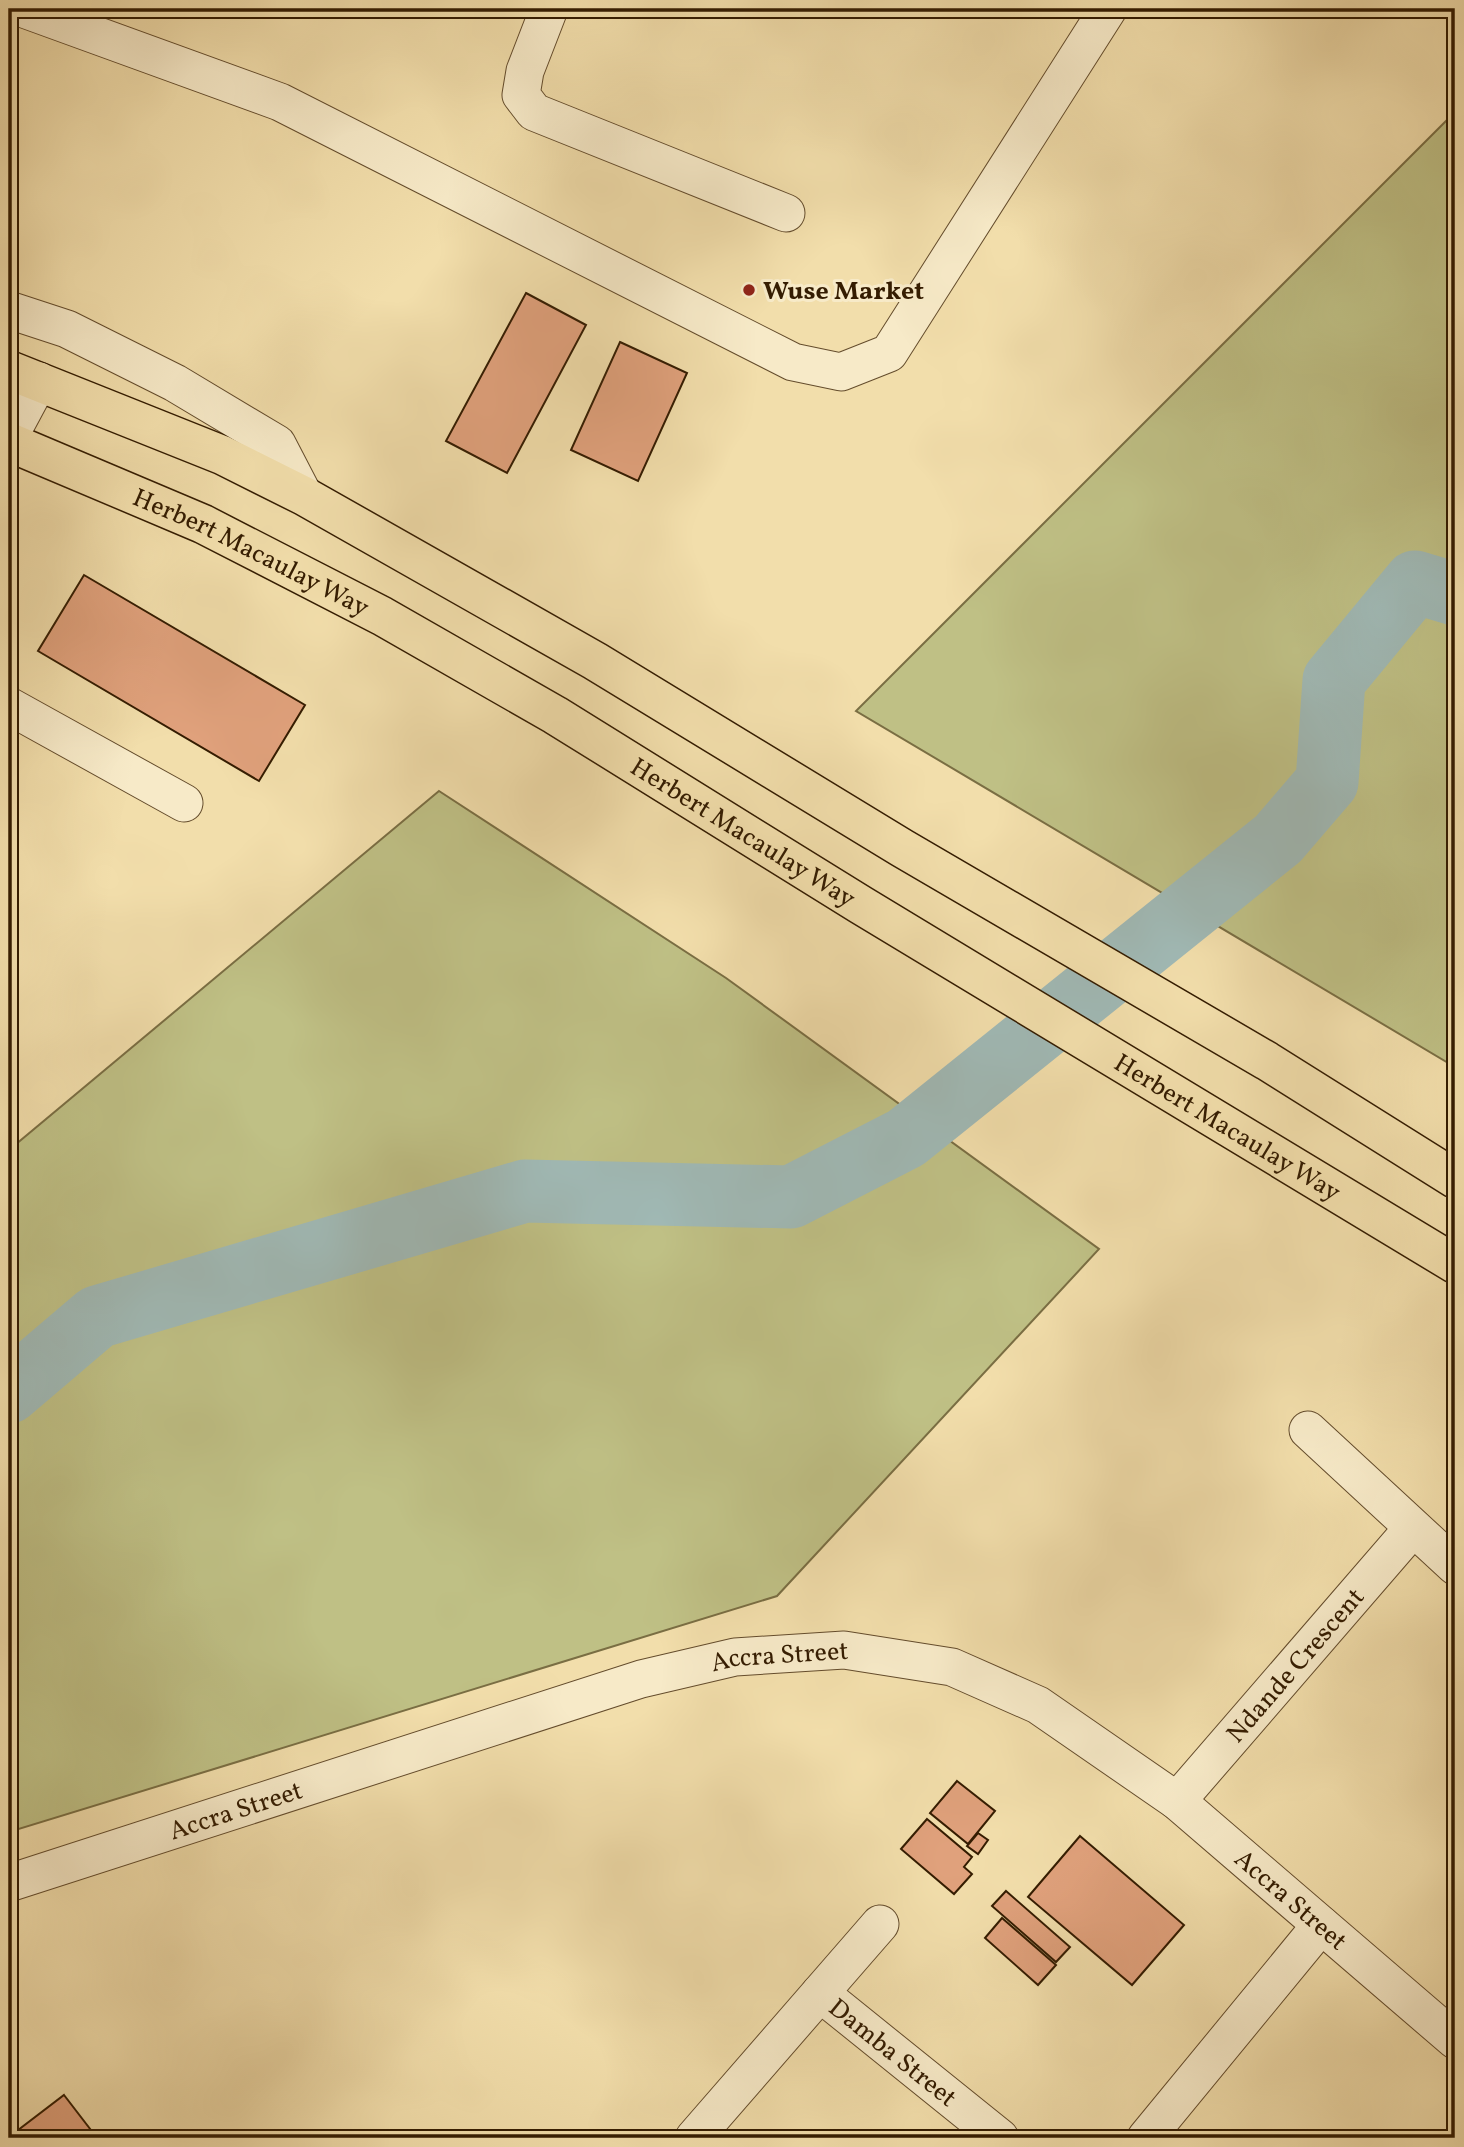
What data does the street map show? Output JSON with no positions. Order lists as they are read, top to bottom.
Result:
{
  "streets": {
    "main road": ["Herbert Macaulay Way"],
    "street": ["Accra Street", "Ndande Crescent", "Damba Street"]
  },
  "crossings": [
    ["Accra Street", "Ndande Crescent"]
  ],
  "places": ["Wuse Market"]
}
